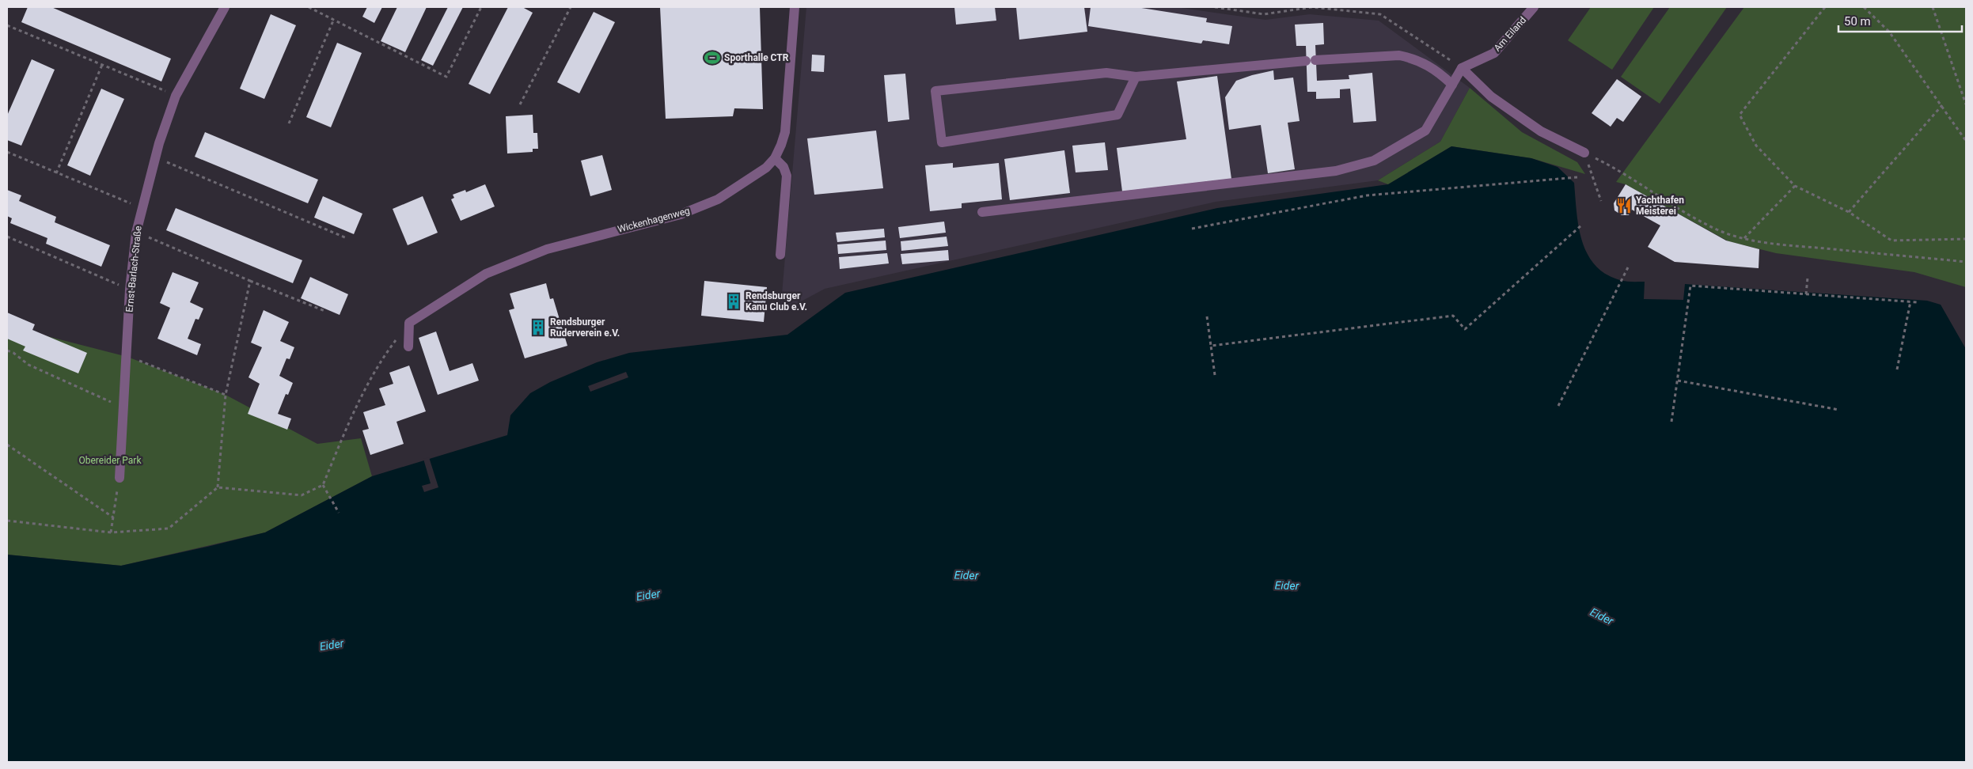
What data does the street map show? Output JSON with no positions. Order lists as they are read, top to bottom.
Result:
{
  "streets": {
    "street": ["Am Eiland", "Wickenhagenweg", "Ernst-Barlach-Straße"]
  },
  "water": ["Eider"],
  "parks": ["Obereider Park"],
  "places": {
    "sports": ["Sporthalle CTR"],
    "restaurant": ["Yachthafen Meisterei"],
    "building": ["Rendsburger Kanu Club e.V.", "Rendsburger Ruderverein e.V."]
  },
  "scale_bar": "50 m"
}
